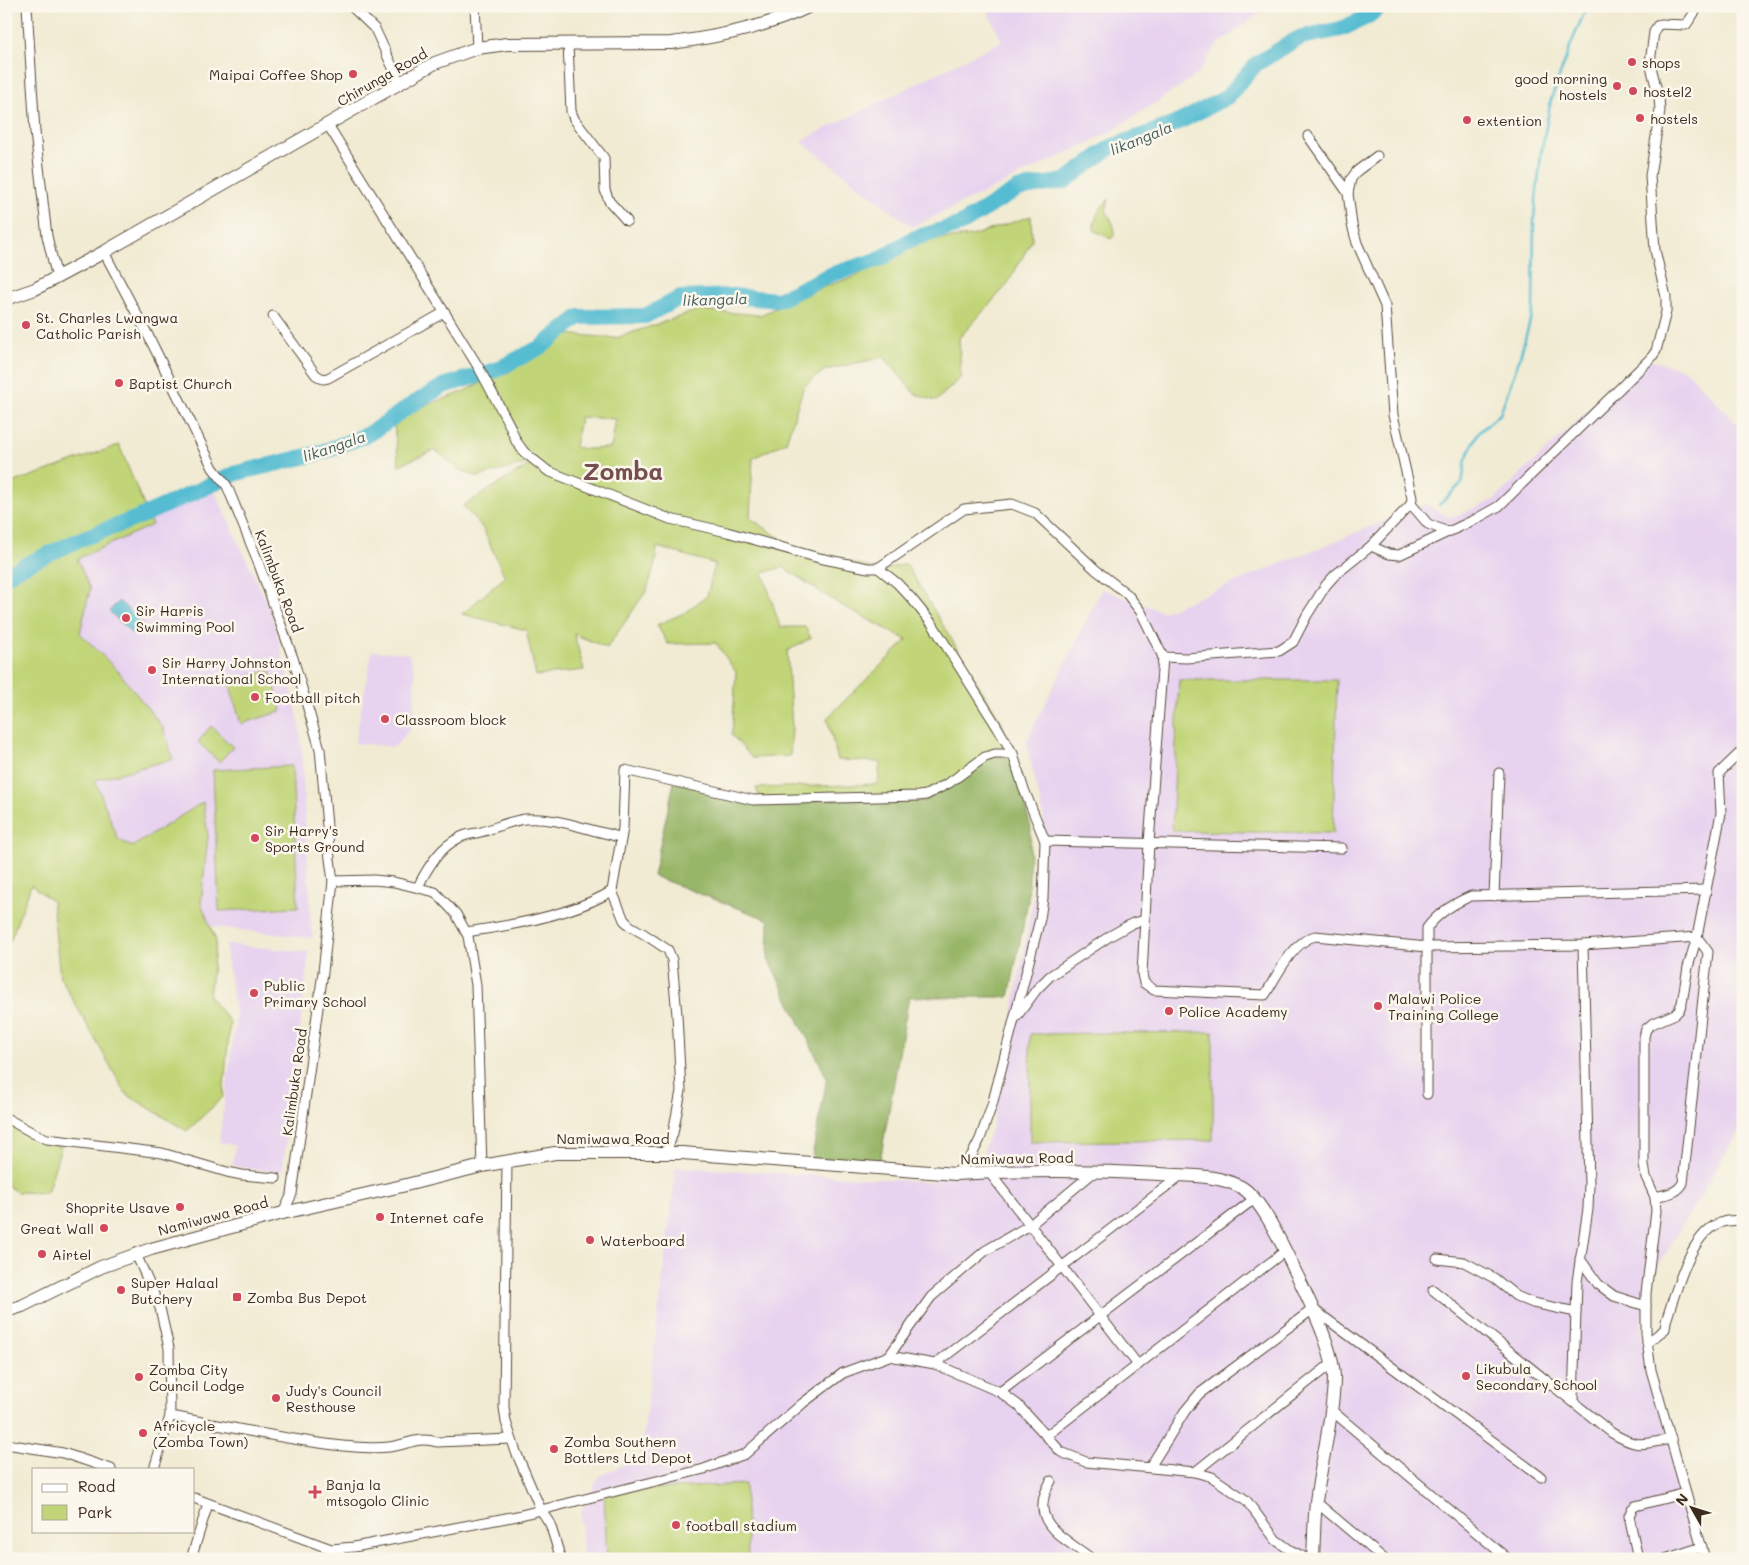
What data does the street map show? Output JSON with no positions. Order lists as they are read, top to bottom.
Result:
{
  "streets": {
    "street": ["Chirunga Road", "Kalimbuka Road", "Namiwawa Road"]
  },
  "crossings": [
    ["Chirunga Road", "Kalimbuka Road"],
    ["Kalimbuka Road", "Namiwawa Road"]
  ],
  "districts": ["Zomba"],
  "water": ["likangala"],
  "places": {
    "other": [
      "shops",
      "Maipai Coffee Shop",
      "good morning hostels",
      "hostel2",
      "hostels",
      "extention",
      "St. Charles Lwangwa Catholic Parish",
      "Baptist Church",
      "Sir Harris Swimming Pool",
      "Sir Harry Johnston International School",
      "Football pitch",
      "Classroom block",
      "Sir Harry's Sports Ground",
      "Public Primary School",
      "Malawi Police Training College",
      "Police Academy",
      "Shoprite Usave",
      "Internet cafe",
      "Great Wall",
      "Waterboard",
      "Airtel",
      "Super Halaal Butchery",
      "Likubula Secondary School",
      "Zomba City Council Lodge",
      "Judy's Council Resthouse",
      "Africycle (Zomba Town)",
      "Zomba Southern Bottlers Ltd Depot",
      "football stadium"
    ],
    "transit": ["Zomba Bus Depot"],
    "health": ["Banja la mtsogolo Clinic"]
  },
  "legend": ["Road", "Park"],
  "north": "top left"
}
